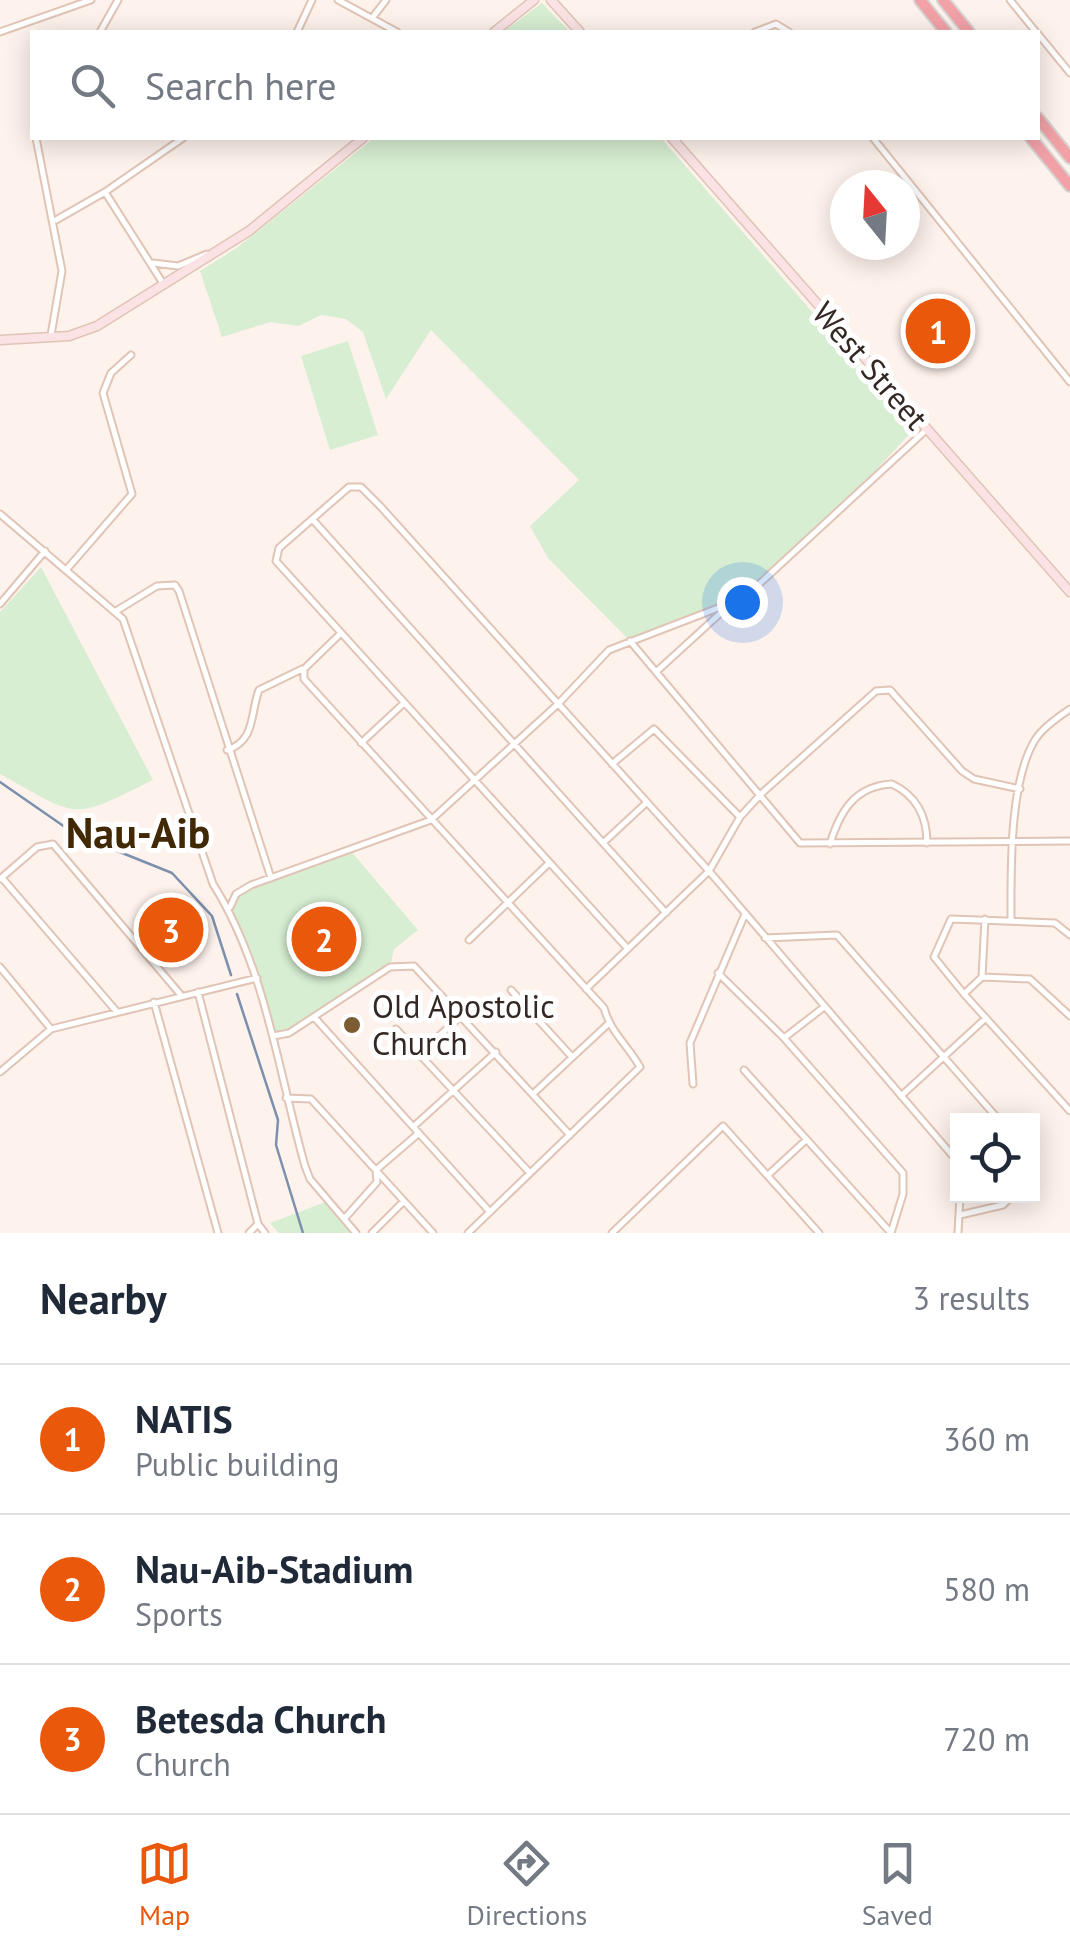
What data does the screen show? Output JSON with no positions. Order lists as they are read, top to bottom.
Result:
{
  "streets": {
    "street": ["West Street"]
  },
  "districts": ["Nau-Aib"],
  "places": ["Old Apostolic Church"],
  "north": "top",
  "page": {
    "search": "Search here",
    "pins": ["1", "3", "2"],
    "heading": ["Nearby", "3 results"],
    "list": [
      {
        "mark": "1",
        "name": "NATIS",
        "note": "Public building",
        "value": "360 m"
      },
      {
        "mark": "2",
        "name": "Nau-Aib-Stadium",
        "note": "Sports",
        "value": "580 m"
      },
      {
        "mark": "3",
        "name": "Betesda Church",
        "note": "Church",
        "value": "720 m"
      }
    ],
    "nav": ["Map", "Directions", "Saved"]
  }
}
